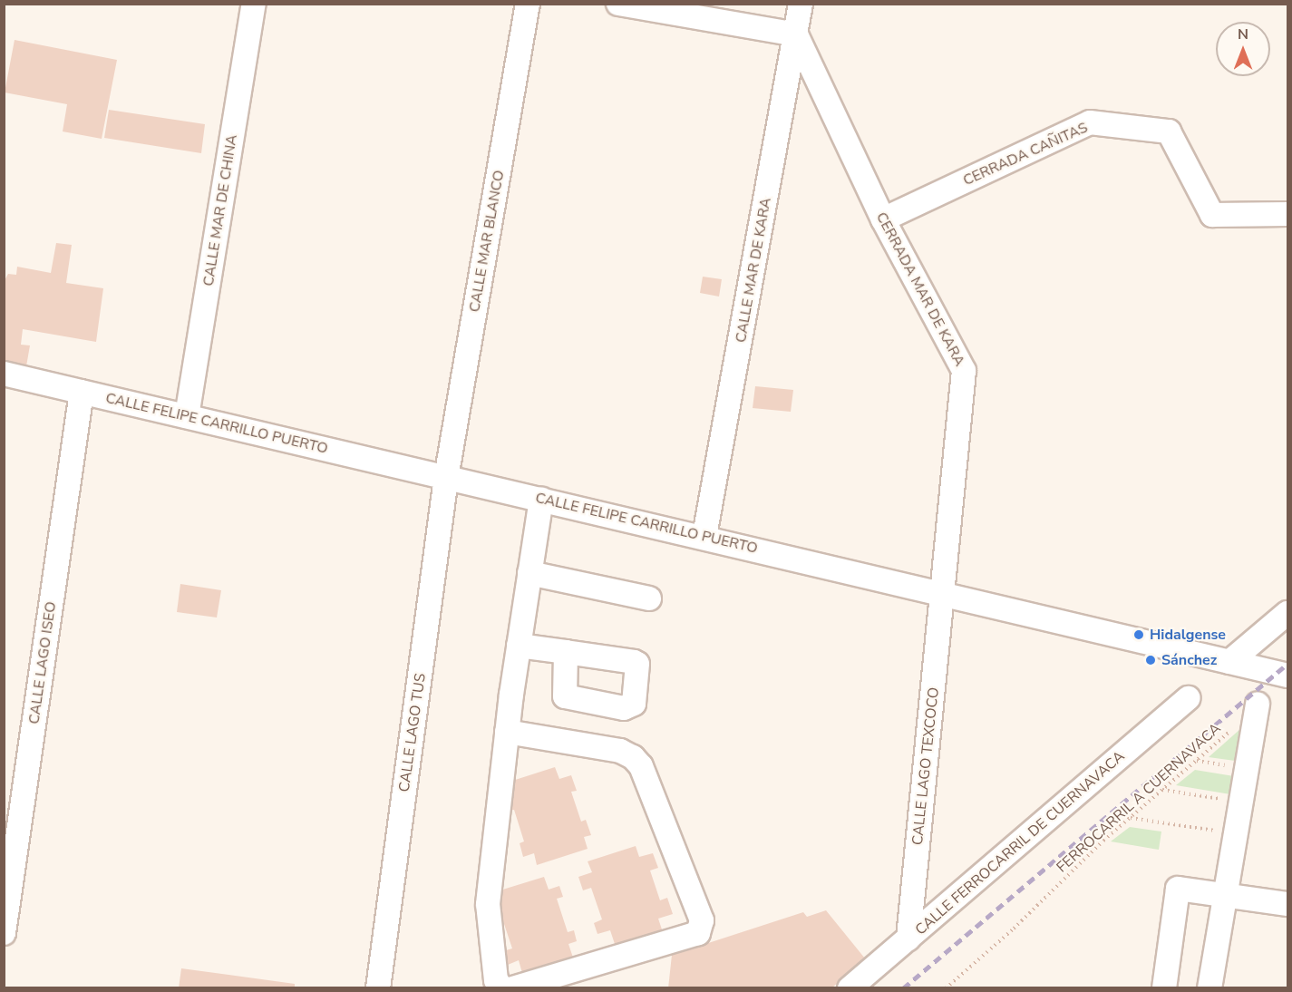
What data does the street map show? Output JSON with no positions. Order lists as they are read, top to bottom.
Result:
{
  "streets": {
    "street": [
      "CERRADA CAÑITAS",
      "CALLE MAR DE CHINA",
      "CALLE MAR BLANCO",
      "CALLE MAR DE KARA",
      "CERRADA MAR DE KARA",
      "CALLE FELIPE CARRILLO PUERTO",
      "CALLE LAGO ISEO",
      "CALLE LAGO TUS",
      "CALLE LAGO TEXCOCO",
      "CALLE FERROCARRIL DE CUERNAVACA"
    ],
    "path": ["FERROCARRIL A CUERNAVACA"]
  },
  "crossings": [
    ["CERRADA CAÑITAS", "CERRADA MAR DE KARA"],
    ["CALLE MAR DE CHINA", "CALLE FELIPE CARRILLO PUERTO"],
    ["CALLE MAR BLANCO", "CALLE FELIPE CARRILLO PUERTO"],
    ["CALLE MAR BLANCO", "CALLE LAGO TUS"],
    ["CALLE MAR DE KARA", "CERRADA MAR DE KARA"],
    ["CALLE MAR DE KARA", "CALLE FELIPE CARRILLO PUERTO"],
    ["CERRADA MAR DE KARA", "CALLE FELIPE CARRILLO PUERTO"],
    ["CERRADA MAR DE KARA", "CALLE LAGO TEXCOCO"],
    ["CALLE FELIPE CARRILLO PUERTO", "CALLE LAGO ISEO"],
    ["CALLE FELIPE CARRILLO PUERTO", "CALLE LAGO TUS"],
    ["CALLE FELIPE CARRILLO PUERTO", "CALLE LAGO TEXCOCO"],
    ["CALLE LAGO TEXCOCO", "CALLE FERROCARRIL DE CUERNAVACA"]
  ],
  "places": ["Hidalgense", "Sánchez"],
  "north": "top"
}
